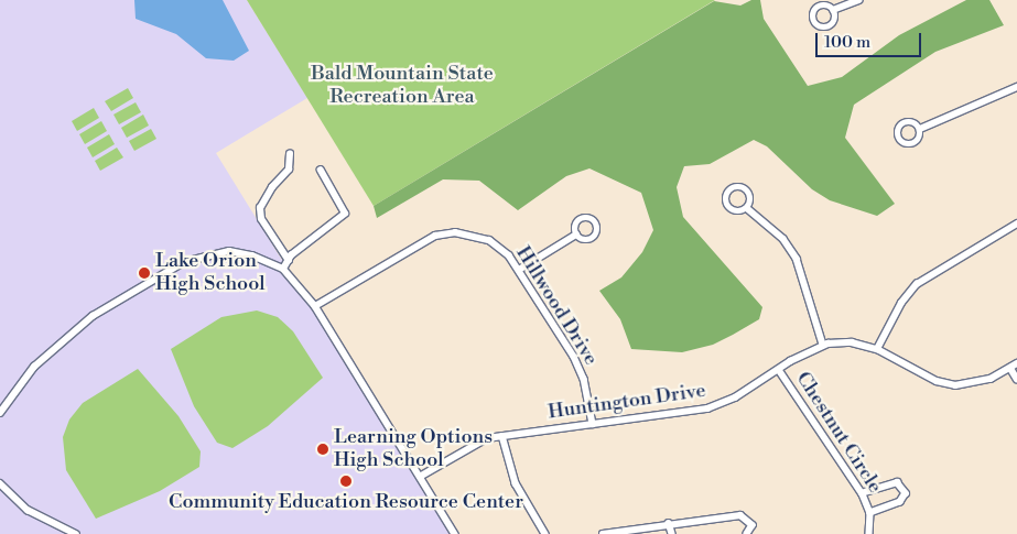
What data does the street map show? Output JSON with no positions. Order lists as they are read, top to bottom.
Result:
{
  "streets": {
    "street": ["Hillwood Drive", "Huntington Drive", "Chestnut Circle"]
  },
  "crossings": [
    ["Hillwood Drive", "Huntington Drive"],
    ["Huntington Drive", "Chestnut Circle"]
  ],
  "parks": ["Bald Mountain State Recreation Area"],
  "places": ["Lake Orion High School", "Learning Options High School", "Community Education Resource Center"],
  "scale_bar": "100 m"
}
